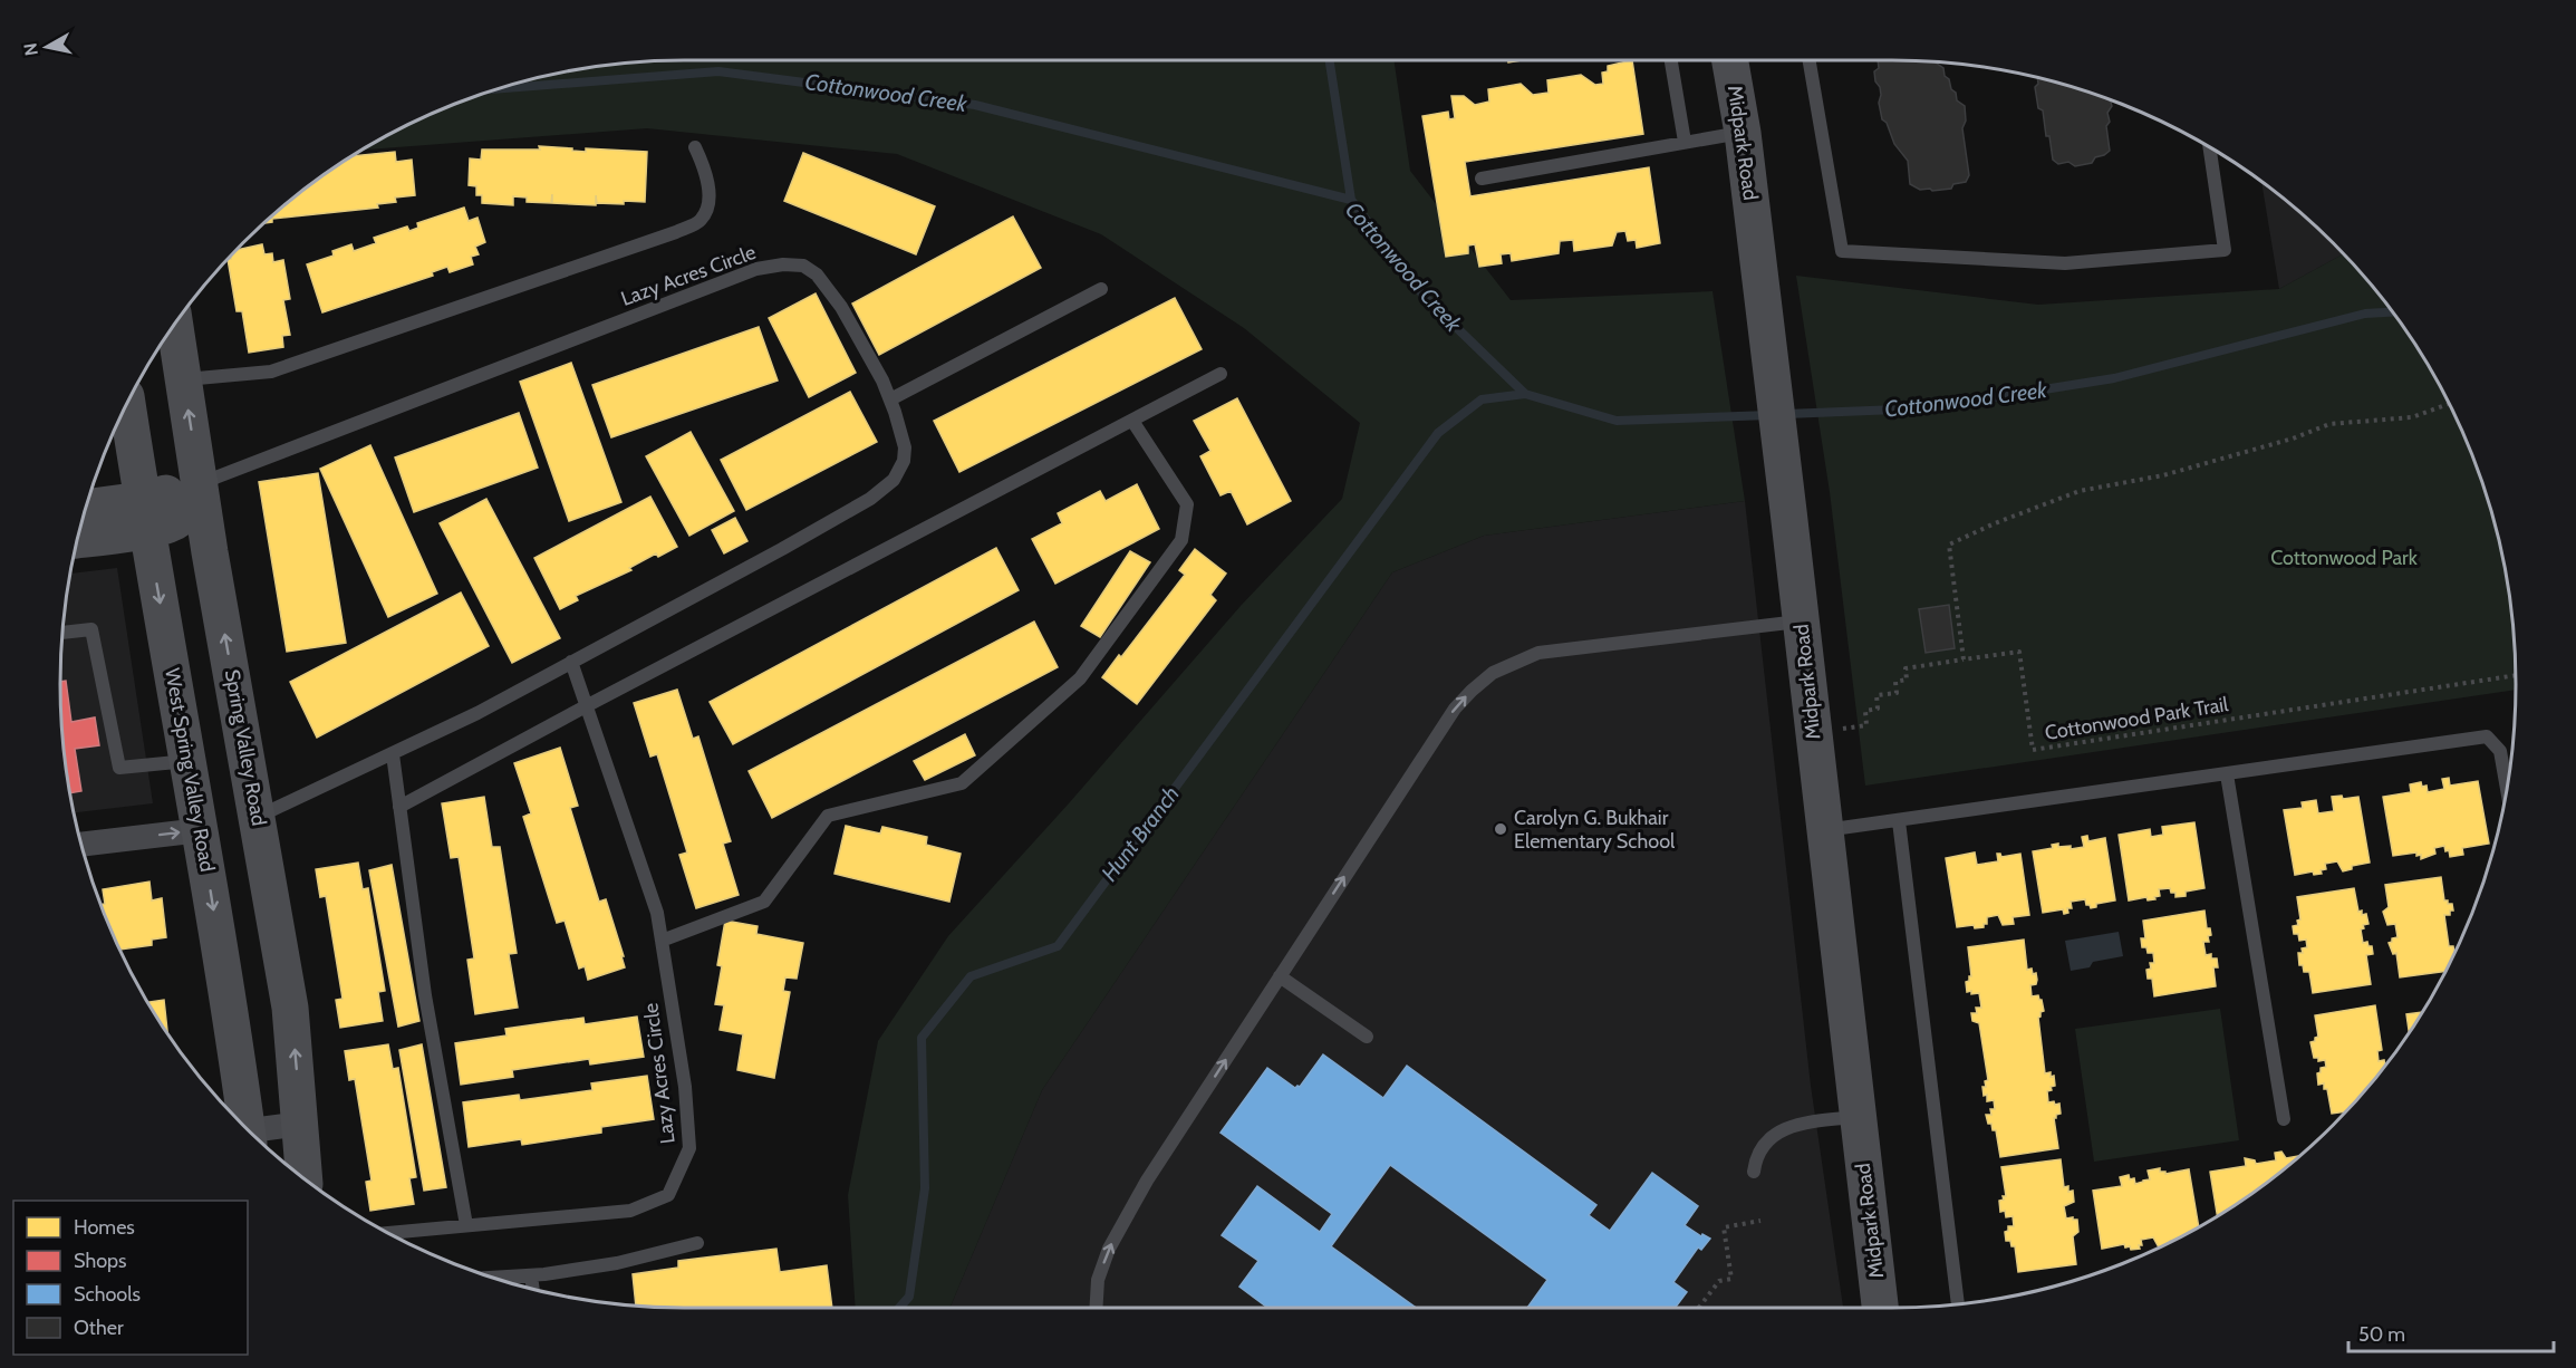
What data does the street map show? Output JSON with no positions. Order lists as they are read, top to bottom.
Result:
{
  "streets": {
    "main road": ["Midpark Road", "Spring Valley Road", "West Spring Valley Road"],
    "lane": ["Lazy Acres Circle"],
    "path": ["Cottonwood Park Trail"]
  },
  "crossings": [
    ["Lazy Acres Circle", "Spring Valley Road"]
  ],
  "one_way": ["Spring Valley Road", "West Spring Valley Road"],
  "water": ["Cottonwood Creek", "Hunt Branch"],
  "parks": ["Cottonwood Park"],
  "places": ["Carolyn G. Bukhair Elementary School"],
  "legend": [
    "Homes",
    "Shops",
    "Schools",
    "Other"
  ],
  "scale_bar": "50 m",
  "north": "left"
}
